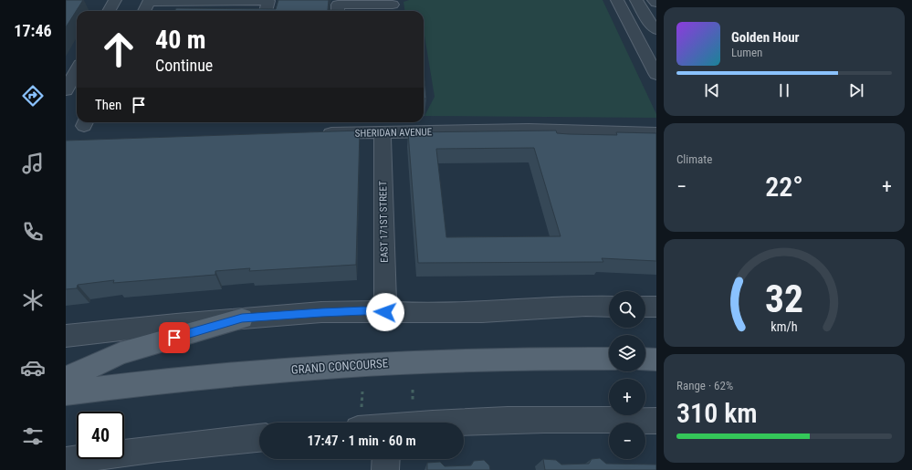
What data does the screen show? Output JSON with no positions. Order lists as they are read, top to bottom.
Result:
{
  "streets": {
    "main road": ["GRAND CONCOURSE"],
    "street": ["SHERIDAN AVENUE", "EAST 171ST STREET"]
  },
  "crossings": [
    ["SHERIDAN AVENUE", "EAST 171ST STREET"]
  ],
  "page": {
    "tabs": "17:46",
    "turn": ["40 m", "Continue"],
    "song": ["Golden Hour", "Lumen"],
    "then": "Then",
    "tile": [
      "Climate",
      ["Range · 62%", "310 km"]
    ],
    "heat": ["−", "22°", "+"],
    "map_buttons": ["+", "−"],
    "limit": "40",
    "trip": "17:47 · 1 min · 60 m",
    "gauge": ["32", "km/h"]
  }
}
